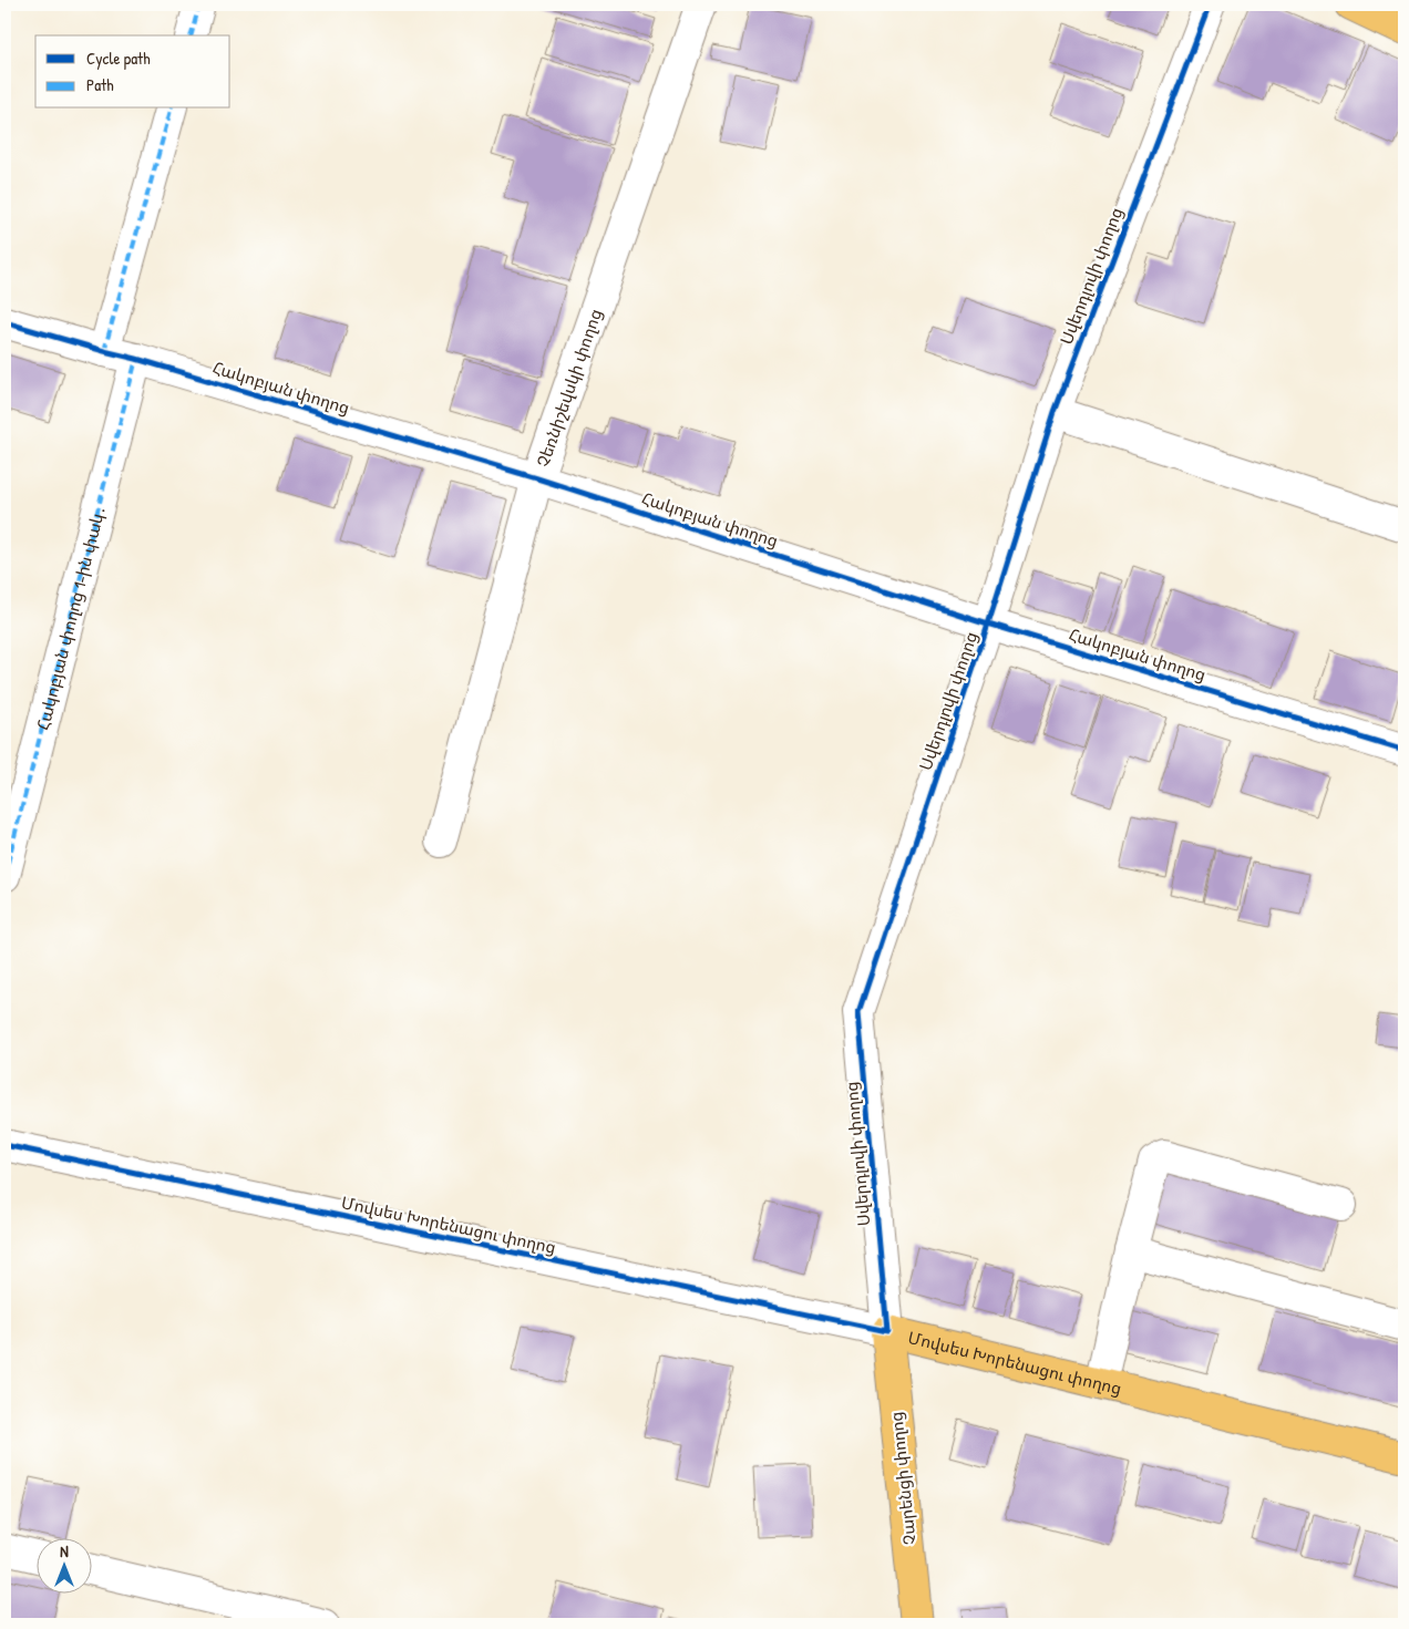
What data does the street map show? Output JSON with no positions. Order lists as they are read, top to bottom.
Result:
{
  "streets": {
    "main road": ["Մովսես Խորենացու փողոց", "Չարենցի փողոց"],
    "street": [
      "Սվերդլովի փողոց",
      "Հակոբյան փողոց",
      "Չեռնիշեվսկի փողոց",
      "Հակոբյան փողոց 1-ին փակ․"
    ]
  },
  "crossings": [
    ["Սվերդլովի փողոց", "Հակոբյան փողոց"],
    ["Սվերդլովի փողոց", "Մովսես Խորենացու փողոց"],
    ["Սվերդլովի փողոց", "Չարենցի փողոց"],
    ["Հակոբյան փողոց", "Չեռնիշեվսկի փողոց"],
    ["Հակոբյան փողոց", "Հակոբյան փողոց 1-ին փակ․"],
    ["Մովսես Խորենացու փողոց", "Չարենցի փողոց"]
  ],
  "legend": ["Cycle path", "Path"],
  "north": "top"
}
